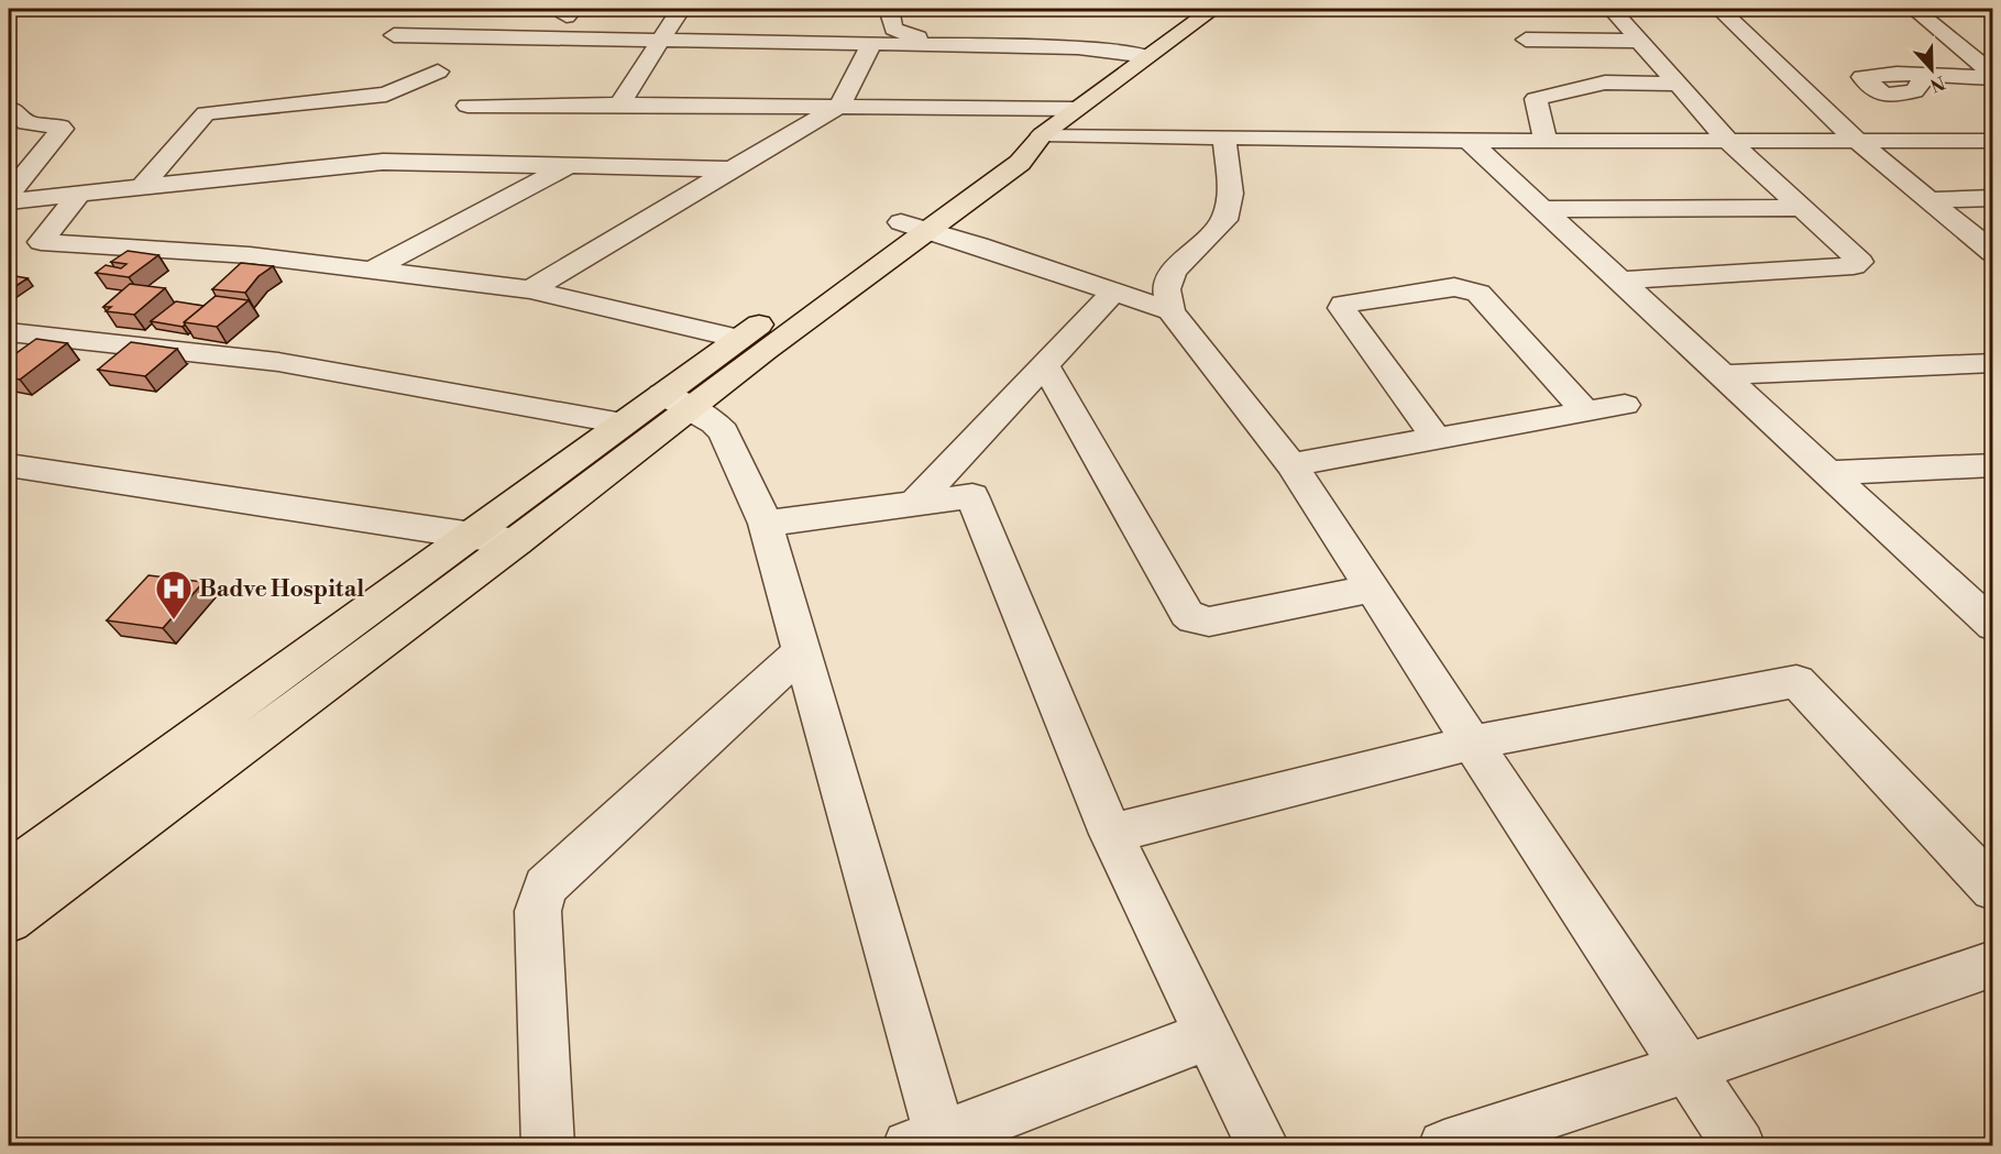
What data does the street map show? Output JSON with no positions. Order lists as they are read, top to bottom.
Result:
{
  "places": {
    "hospital": ["Badve Hospital"]
  },
  "north": "bottom"
}
